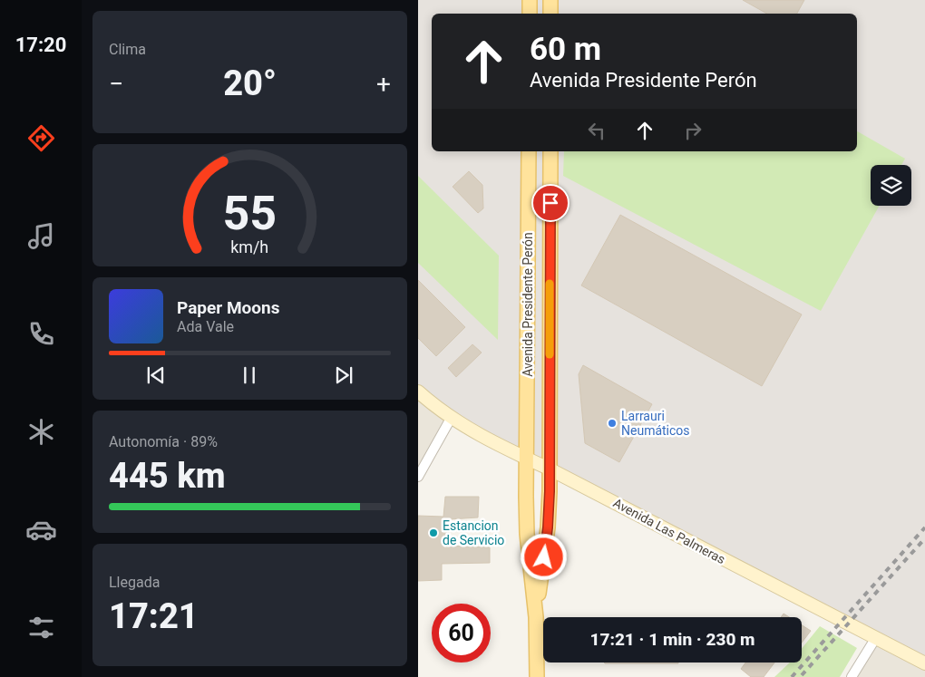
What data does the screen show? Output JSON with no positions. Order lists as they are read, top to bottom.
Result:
{
  "streets": {
    "main road": ["Avenida Presidente Perón", "Avenida Las Palmeras"]
  },
  "crossings": [
    ["Avenida Presidente Perón", "Avenida Las Palmeras"]
  ],
  "places": ["Larrauri Neumáticos", "Estancion de Servicio"],
  "page": {
    "tabs": "17:20",
    "tile": [
      "Clima",
      ["Autonomía · 89%", "445 km"],
      ["Llegada", "17:21"]
    ],
    "turn": ["60 m", "Avenida Presidente Perón"],
    "heat": ["−", "20°", "+"],
    "song": ["Paper Moons", "Ada Vale"],
    "limit": "60",
    "trip": "17:21 · 1 min · 230 m",
    "gauge": ["55", "km/h"]
  }
}
